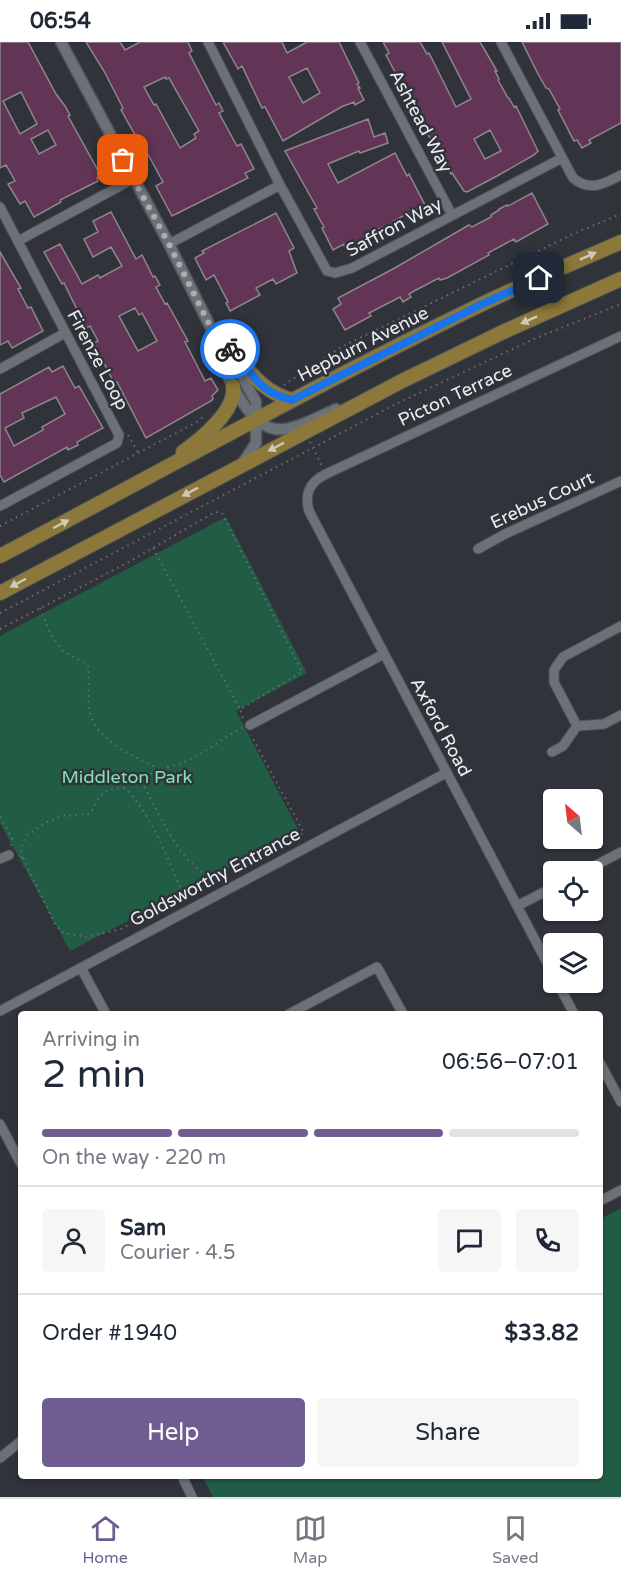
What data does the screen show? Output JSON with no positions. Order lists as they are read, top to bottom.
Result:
{
  "streets": {
    "main road": ["Hepburn Avenue"],
    "street": [
      "Ashtead Way",
      "Saffron Way",
      "Firenze Loop",
      "Picton Terrace",
      "Erebus Court",
      "Axford Road",
      "Goldsworthy Entrance"
    ]
  },
  "crossings": [
    ["Ashtead Way", "Saffron Way"],
    ["Picton Terrace", "Axford Road"],
    ["Axford Road", "Goldsworthy Entrance"]
  ],
  "parks": ["Middleton Park"],
  "north": "top left",
  "page": {
    "status": "06:54",
    "heading": ["2 min", "Arriving in", "06:56–07:01"],
    "panel": [
      "Sam",
      "Courier · 4.5",
      "Order #1940",
      "$33.82"
    ],
    "bar": "On the way · 220 m",
    "buttons": ["Help", "Share"],
    "tabs": ["Home", "Map", "Saved"]
  }
}
